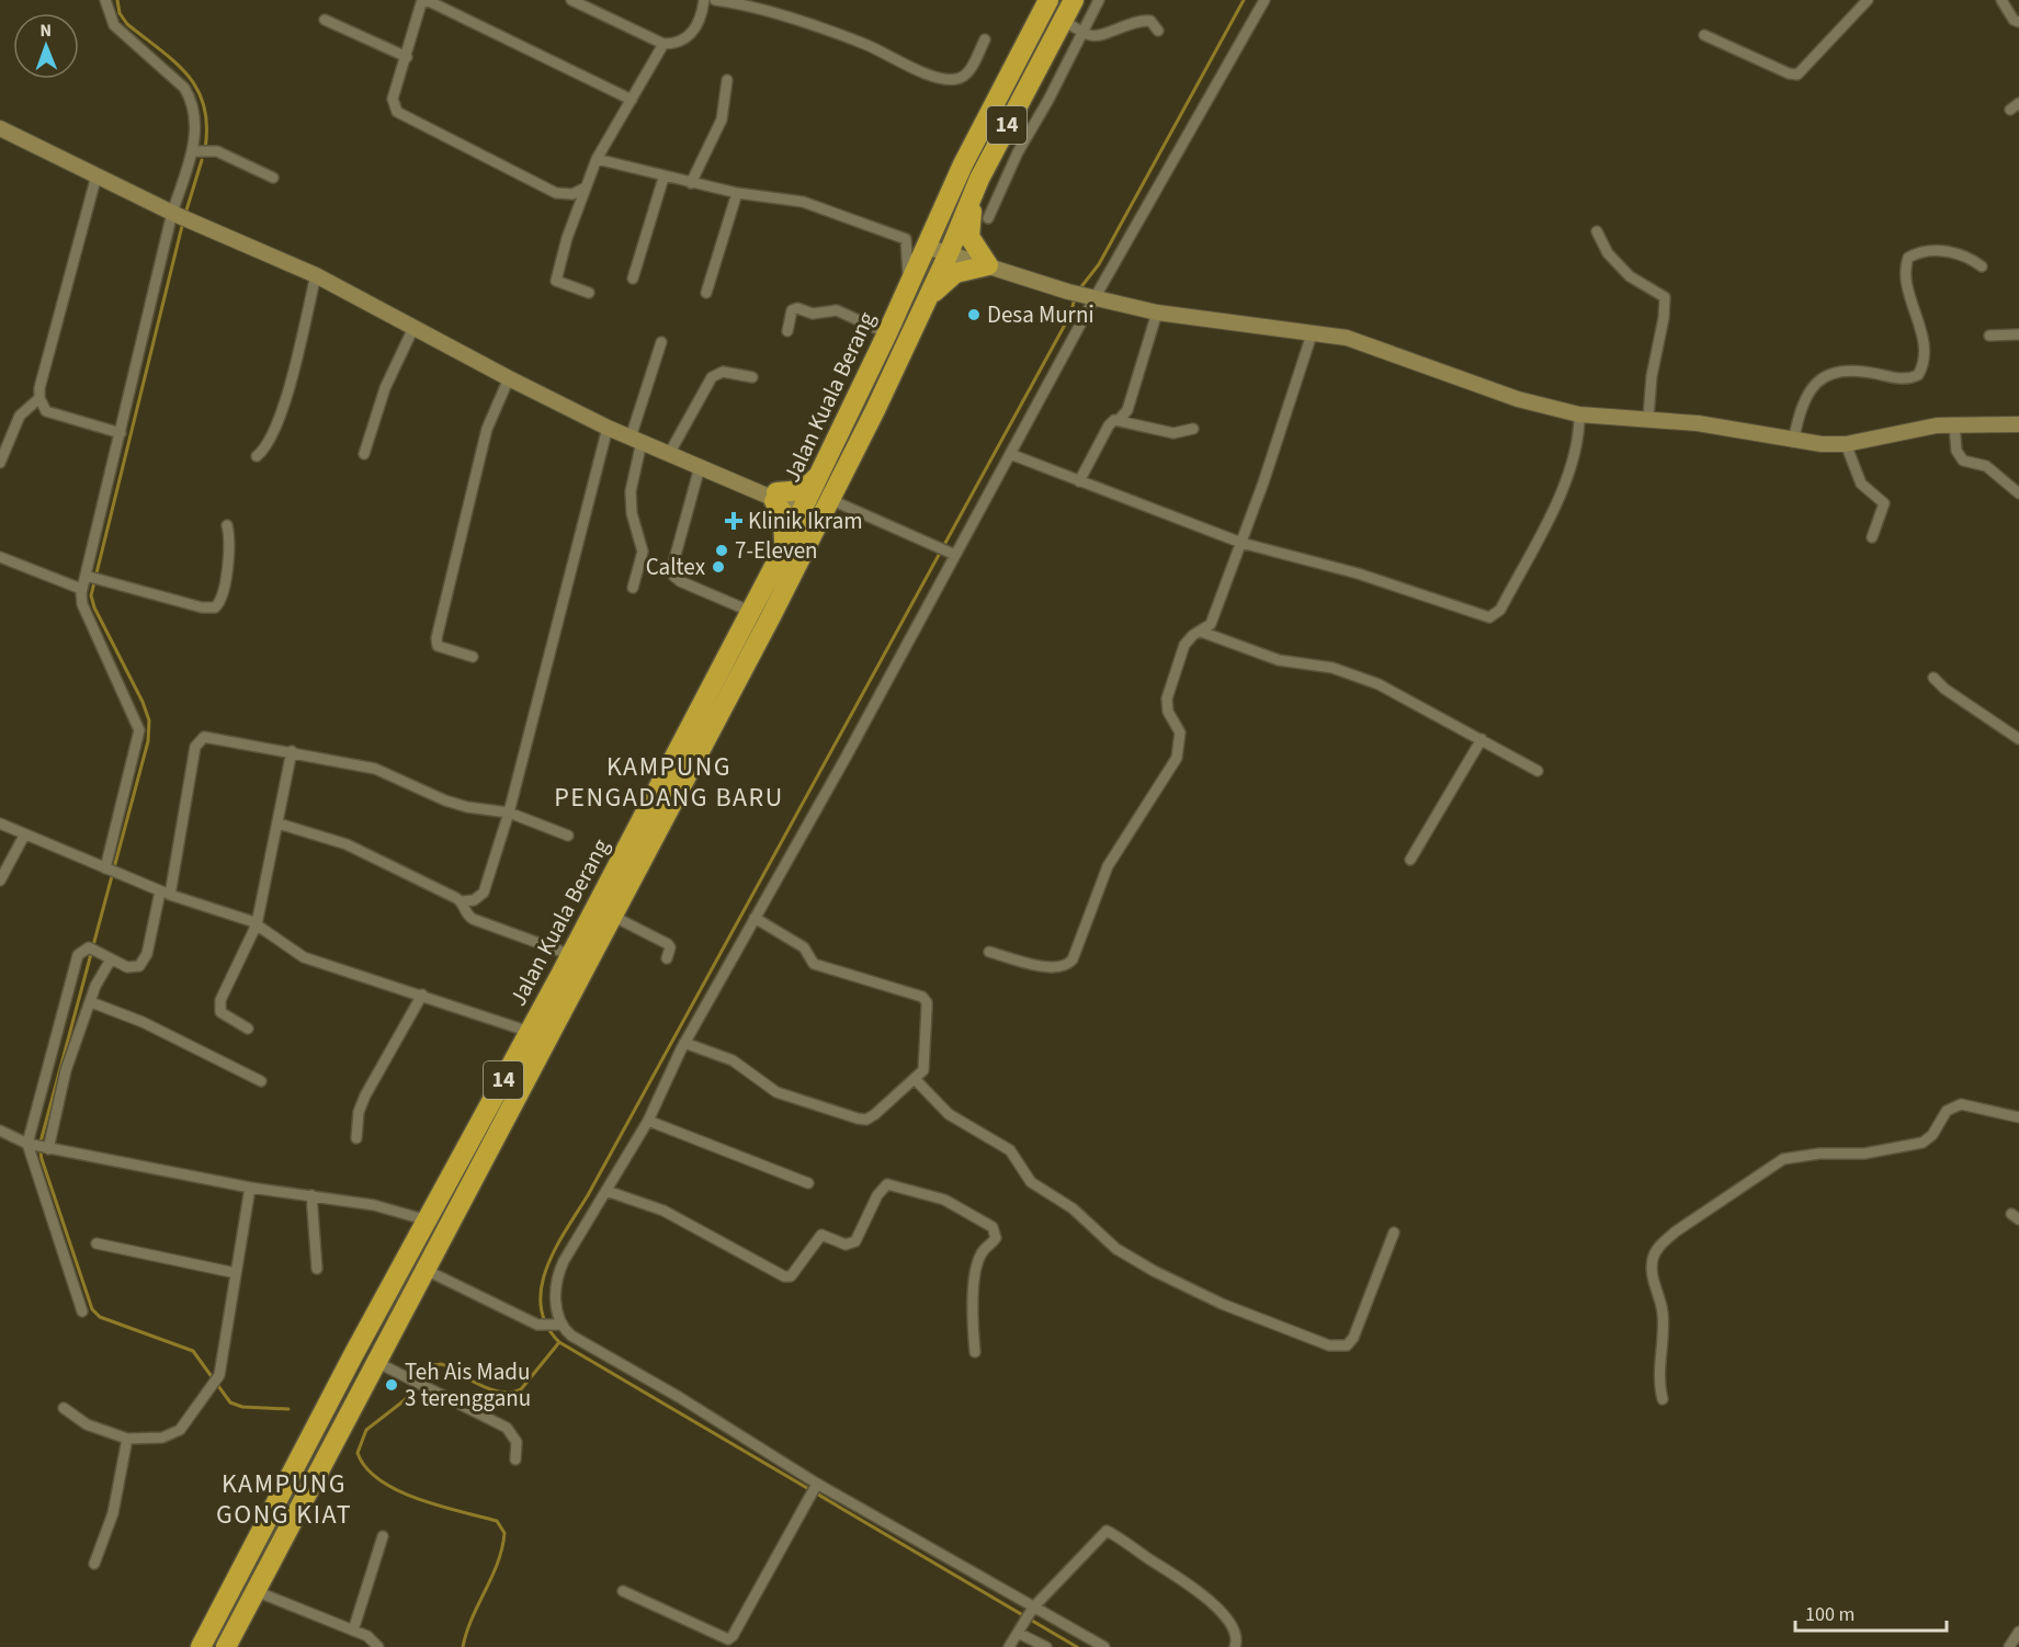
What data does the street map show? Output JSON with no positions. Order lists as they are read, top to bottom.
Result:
{
  "streets": {
    "highway": ["14", "Jalan Kuala Berang"]
  },
  "districts": ["KAMPUNG PENGADANG BARU", "KAMPUNG GONG KIAT"],
  "places": {
    "other": [
      "Desa Murni",
      "7-Eleven",
      "Caltex",
      "Teh Ais Madu 3 terengganu"
    ],
    "health": ["Klinik Ikram"]
  },
  "scale_bar": "100 m",
  "north": "top"
}
